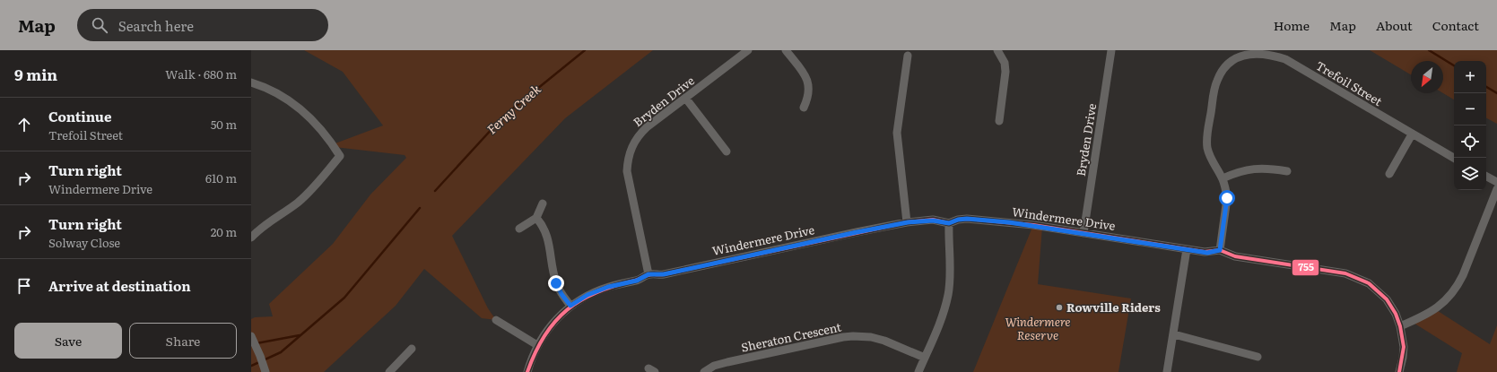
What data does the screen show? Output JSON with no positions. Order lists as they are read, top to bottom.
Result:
{
  "streets": {
    "street": [
      "Trefoil Street",
      "Bryden Drive",
      "Windermere Drive",
      "Sheraton Crescent"
    ]
  },
  "crossings": [
    ["Trefoil Street", "Windermere Drive"],
    ["Bryden Drive", "Windermere Drive"]
  ],
  "water": ["Ferny Creek"],
  "parks": ["Windermere Reserve"],
  "places": ["Rowville Riders"],
  "lines": ["transit line 755"],
  "north": "bottom left",
  "page": {
    "header": "Map",
    "search": "Search here",
    "nav": [
      "Home",
      "Map",
      "About",
      "Contact"
    ],
    "heading": ["9 min", "Walk · 680 m"],
    "map_buttons": ["+", "−"],
    "list": [
      ["Continue", "Trefoil Street", "50 m"],
      ["Turn right", "Windermere Drive", "610 m"],
      ["Turn right", "Solway Close", "20 m"],
      "Arrive at destination"
    ],
    "buttons": ["Save", "Share"]
  }
}
